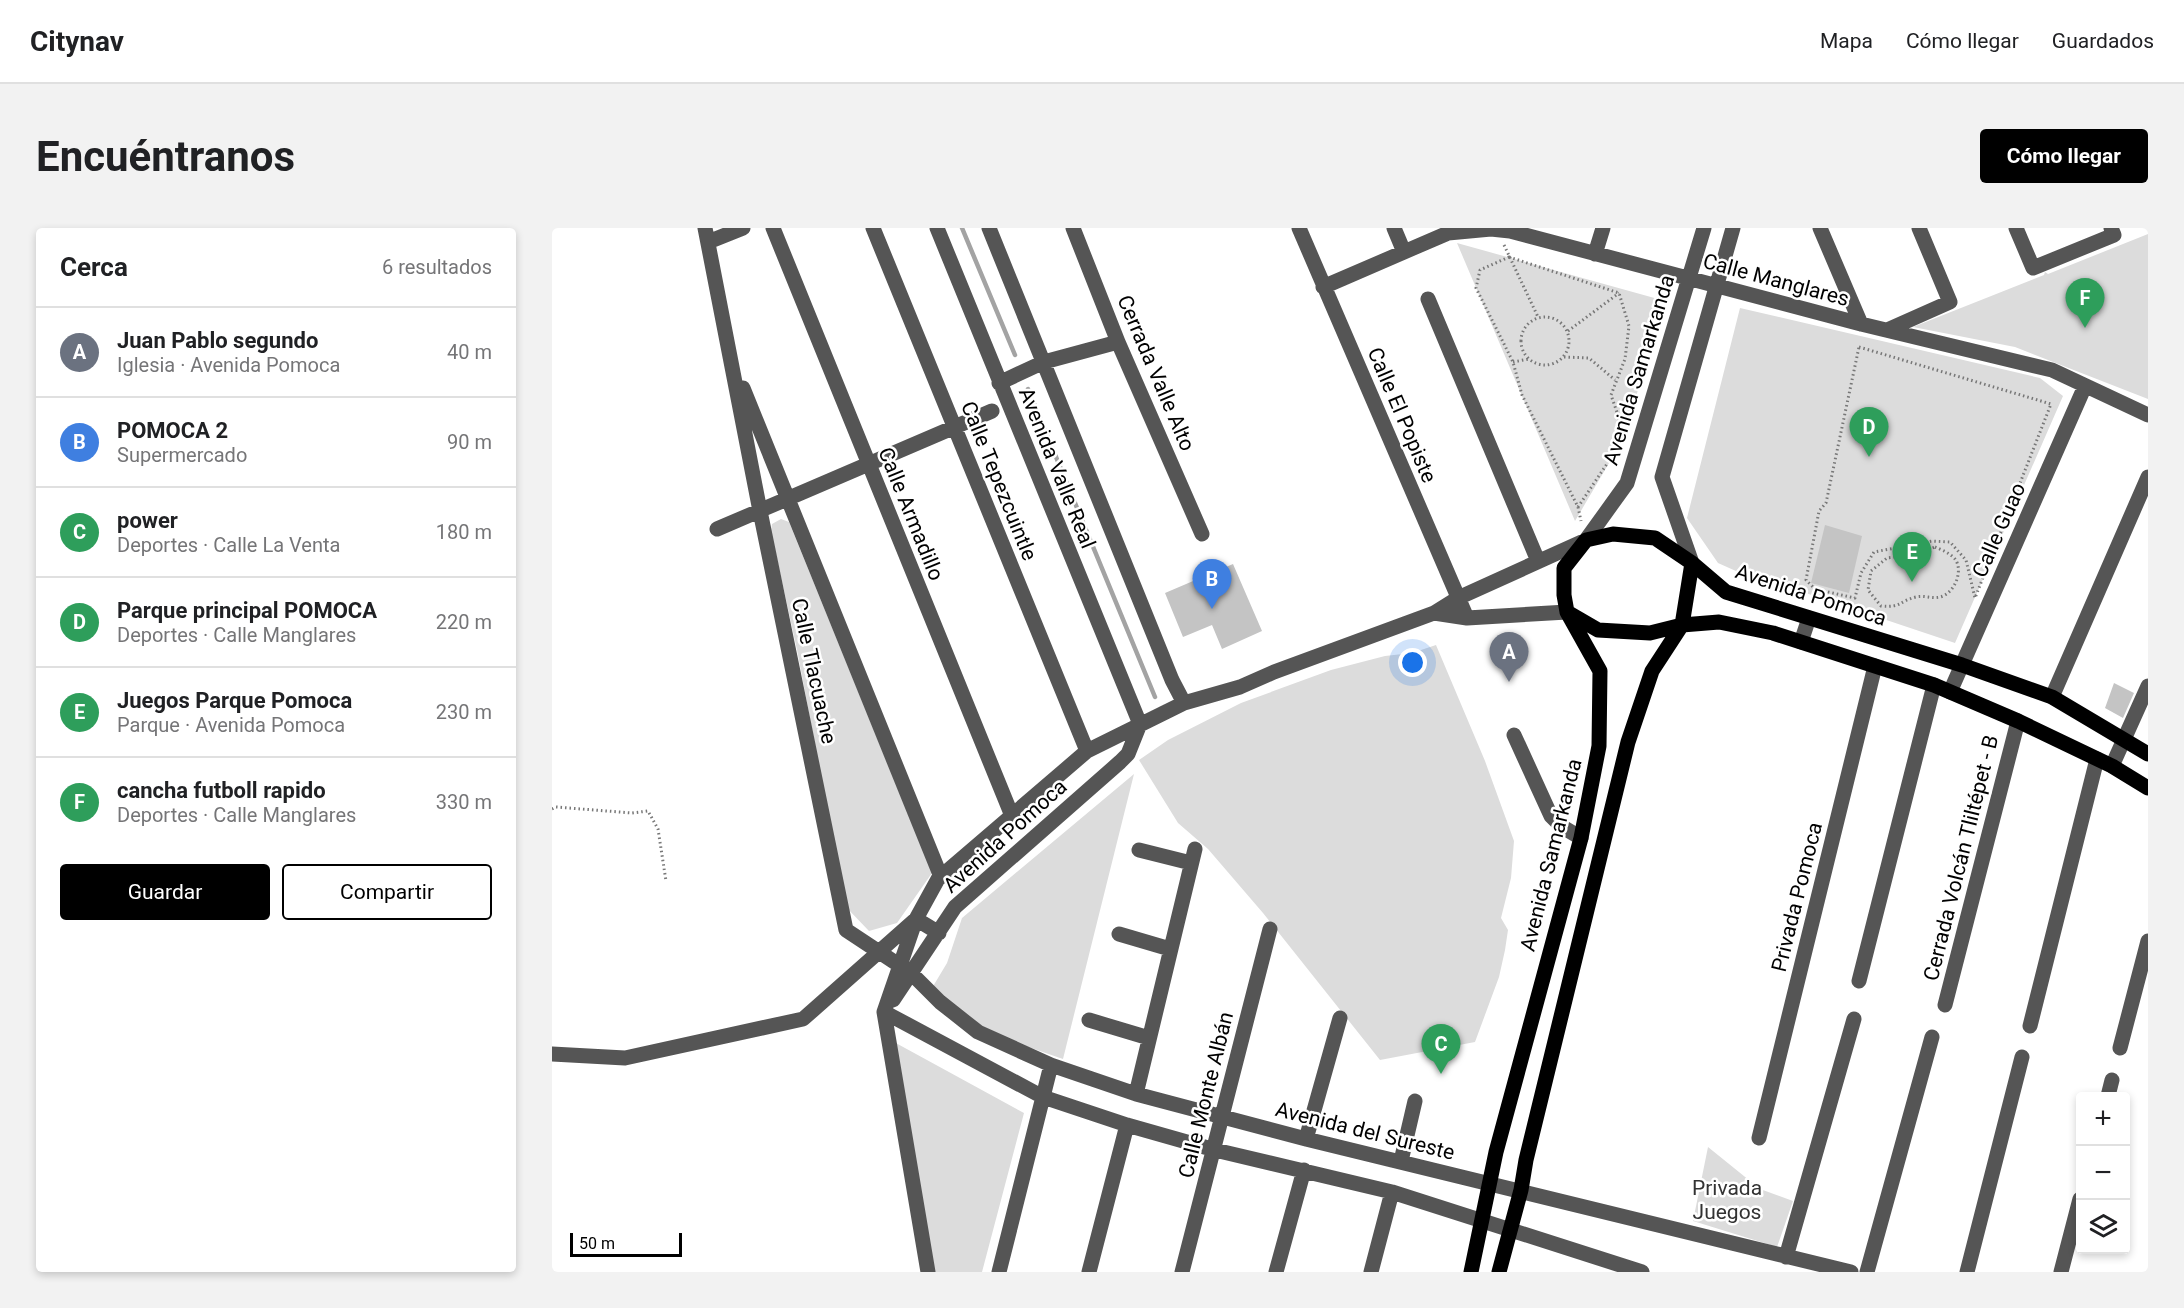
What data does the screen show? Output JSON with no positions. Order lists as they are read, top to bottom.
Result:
{
  "streets": {
    "main road": ["Avenida Samarkanda", "Avenida Pomoca"],
    "street": [
      "Calle Manglares",
      "Cerrada Valle Alto",
      "Calle El Popiste",
      "Avenida Valle Real",
      "Calle Tepezcuintle",
      "Calle Armadillo",
      "Calle Guao",
      "Calle Tlacuache",
      "Cerrada Volcán Tliltépet - B",
      "Privada Pomoca",
      "Calle Monte Albán",
      "Avenida del Sureste"
    ]
  },
  "crossings": [
    ["Calle Manglares", "Avenida Samarkanda"],
    ["Calle Manglares", "Calle El Popiste"],
    ["Calle Manglares", "Calle Guao"],
    ["Avenida Samarkanda", "Avenida Pomoca"],
    ["Avenida Samarkanda", "Avenida del Sureste"],
    ["Calle El Popiste", "Avenida Pomoca"],
    ["Avenida Valle Real", "Avenida Pomoca"],
    ["Calle Tepezcuintle", "Avenida Pomoca"],
    ["Calle Armadillo", "Avenida Pomoca"],
    ["Calle Guao", "Avenida Pomoca"],
    ["Avenida Pomoca", "Calle Tlacuache"],
    ["Avenida Pomoca", "Avenida del Sureste"],
    ["Calle Tlacuache", "Avenida del Sureste"],
    ["Calle Monte Albán", "Avenida del Sureste"]
  ],
  "parks": ["Privada Juegos"],
  "scale_bar": "50 m",
  "page": {
    "header": "Citynav",
    "nav": ["Mapa", "Cómo llegar", "Guardados"],
    "buttons": [
      "Cómo llegar",
      ["Guardar", "Compartir"]
    ],
    "title": "Encuéntranos",
    "heading": ["Cerca", "6 resultados"],
    "pins": [
      "F",
      "D",
      "E",
      "B",
      "A",
      "C"
    ],
    "list": [
      {
        "mark": "A",
        "name": "Juan Pablo segundo",
        "note": "Iglesia · Avenida Pomoca",
        "value": "40 m"
      },
      {
        "mark": "B",
        "name": "POMOCA 2",
        "note": "Supermercado",
        "value": "90 m"
      },
      {
        "mark": "C",
        "name": "power",
        "note": "Deportes · Calle La Venta",
        "value": "180 m"
      },
      {
        "mark": "D",
        "name": "Parque principal POMOCA",
        "note": "Deportes · Calle Manglares",
        "value": "220 m"
      },
      {
        "mark": "E",
        "name": "Juegos Parque Pomoca",
        "note": "Parque · Avenida Pomoca",
        "value": "230 m"
      },
      {
        "mark": "F",
        "name": "cancha futboll rapido",
        "note": "Deportes · Calle Manglares",
        "value": "330 m"
      }
    ],
    "map_buttons": ["+", "−"],
    "scale": "50 m"
  }
}
